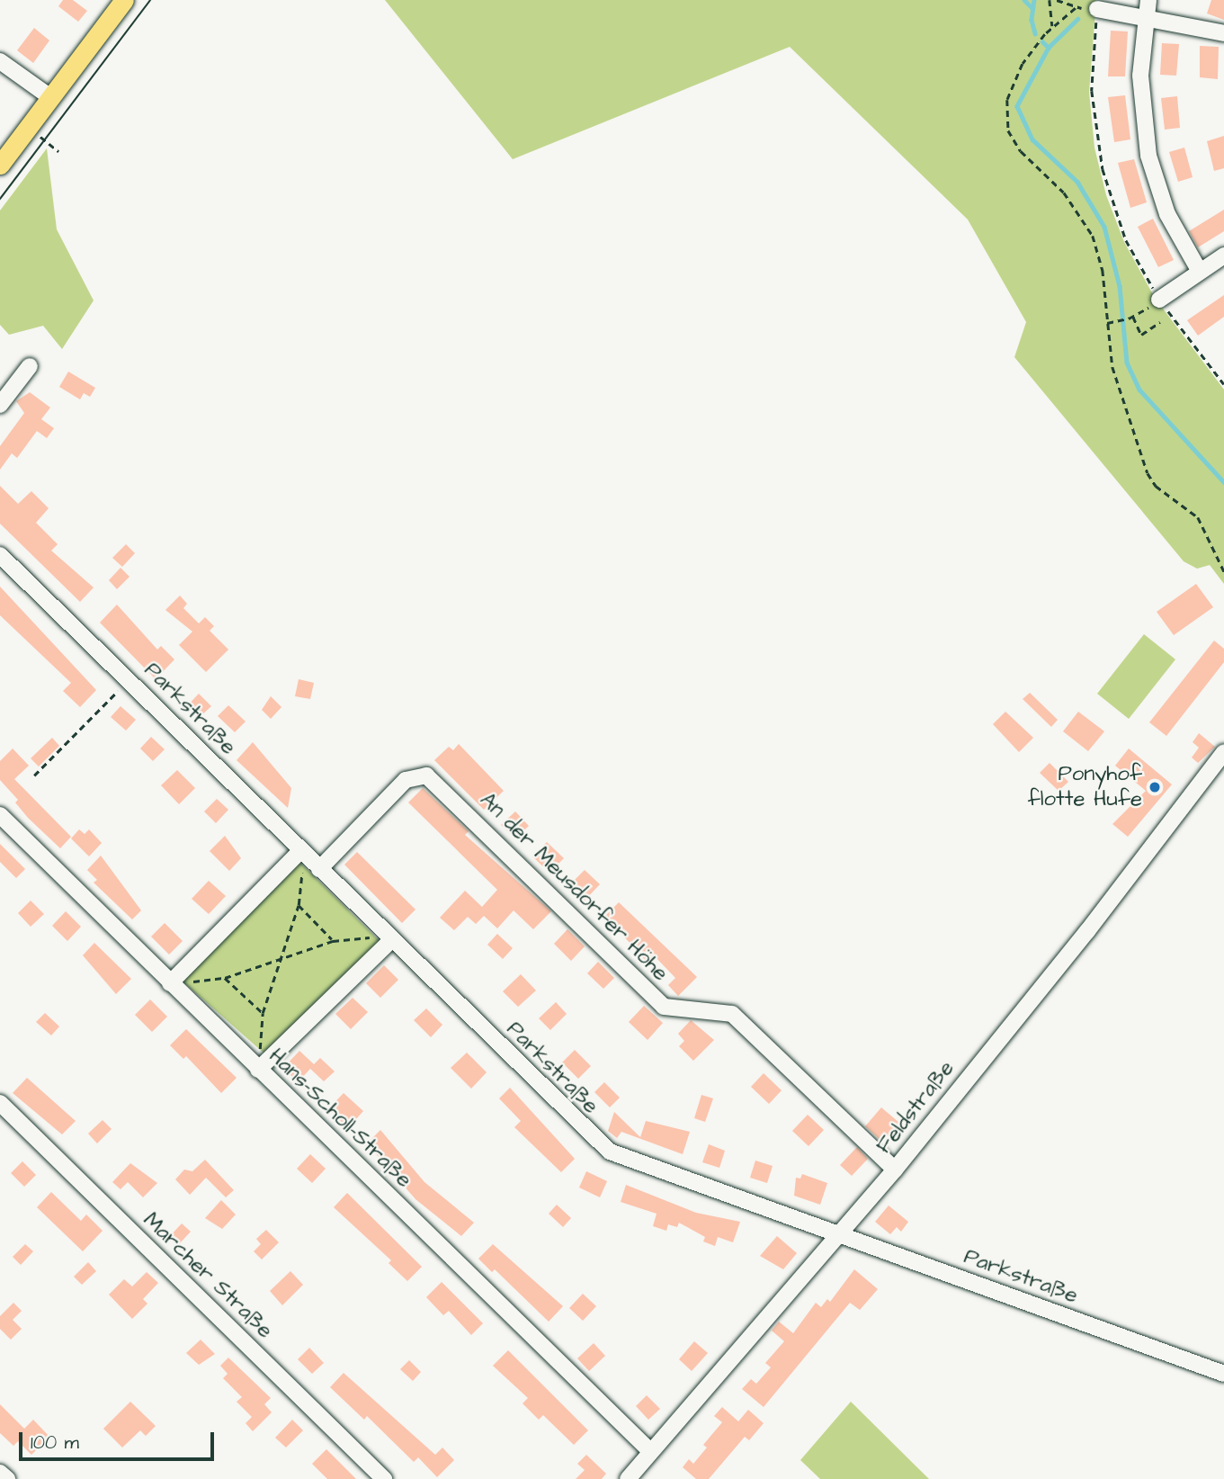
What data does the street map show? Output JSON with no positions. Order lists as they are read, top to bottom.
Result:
{
  "streets": {
    "street": [
      "Parkstraße",
      "An der Meusdorfer Höhe",
      "Feldstraße",
      "Hans-Scholl-Straße",
      "Marcher Straße"
    ]
  },
  "crossings": [
    ["Parkstraße", "An der Meusdorfer Höhe"],
    ["Parkstraße", "Feldstraße"],
    ["An der Meusdorfer Höhe", "Feldstraße"],
    ["Feldstraße", "Hans-Scholl-Straße"]
  ],
  "places": ["Ponyhof flotte Hufe"],
  "scale_bar": "100 m"
}
